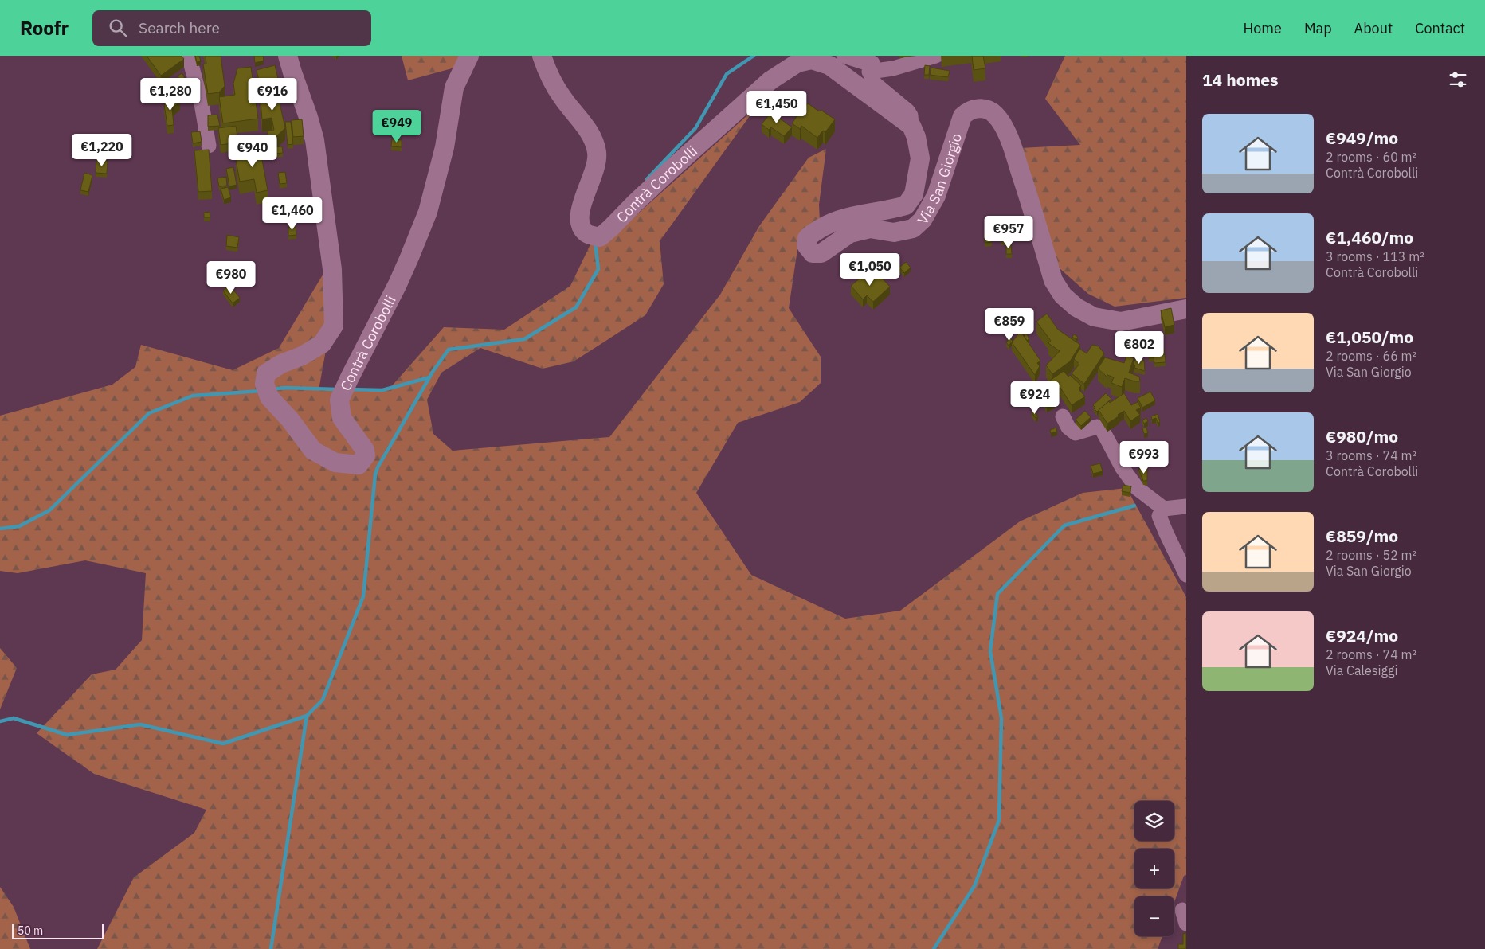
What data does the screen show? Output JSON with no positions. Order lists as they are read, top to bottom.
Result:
{
  "streets": {
    "street": ["Via San Giorgio", "Contrà Corobolli"]
  },
  "scale_bar": "50 m",
  "page": {
    "header": "Roofr",
    "search": "Search here",
    "nav": [
      "Home",
      "Map",
      "About",
      "Contact"
    ],
    "heading": "14 homes",
    "price": [
      "€1,280",
      "€916",
      "€1,450",
      "€949",
      "€1,220",
      "€940",
      "€1,460",
      "€957",
      "€1,050",
      "€980",
      "€859",
      "€802",
      "€924",
      "€993"
    ],
    "list": [
      {
        "name": "€949/mo",
        "note": "2 rooms · 60 m² · Contrà Corobolli"
      },
      {
        "name": "€1,460/mo",
        "note": "3 rooms · 113 m² · Contrà Corobolli"
      },
      {
        "name": "€1,050/mo",
        "note": "2 rooms · 66 m² · Via San Giorgio"
      },
      {
        "name": "€980/mo",
        "note": "3 rooms · 74 m² · Contrà Corobolli"
      },
      {
        "name": "€859/mo",
        "note": "2 rooms · 52 m² · Via San Giorgio"
      },
      {
        "name": "€924/mo",
        "note": "2 rooms · 74 m² · Via Calesiggi"
      }
    ],
    "map_buttons": ["+", "−"],
    "scale": "50 m"
  }
}
